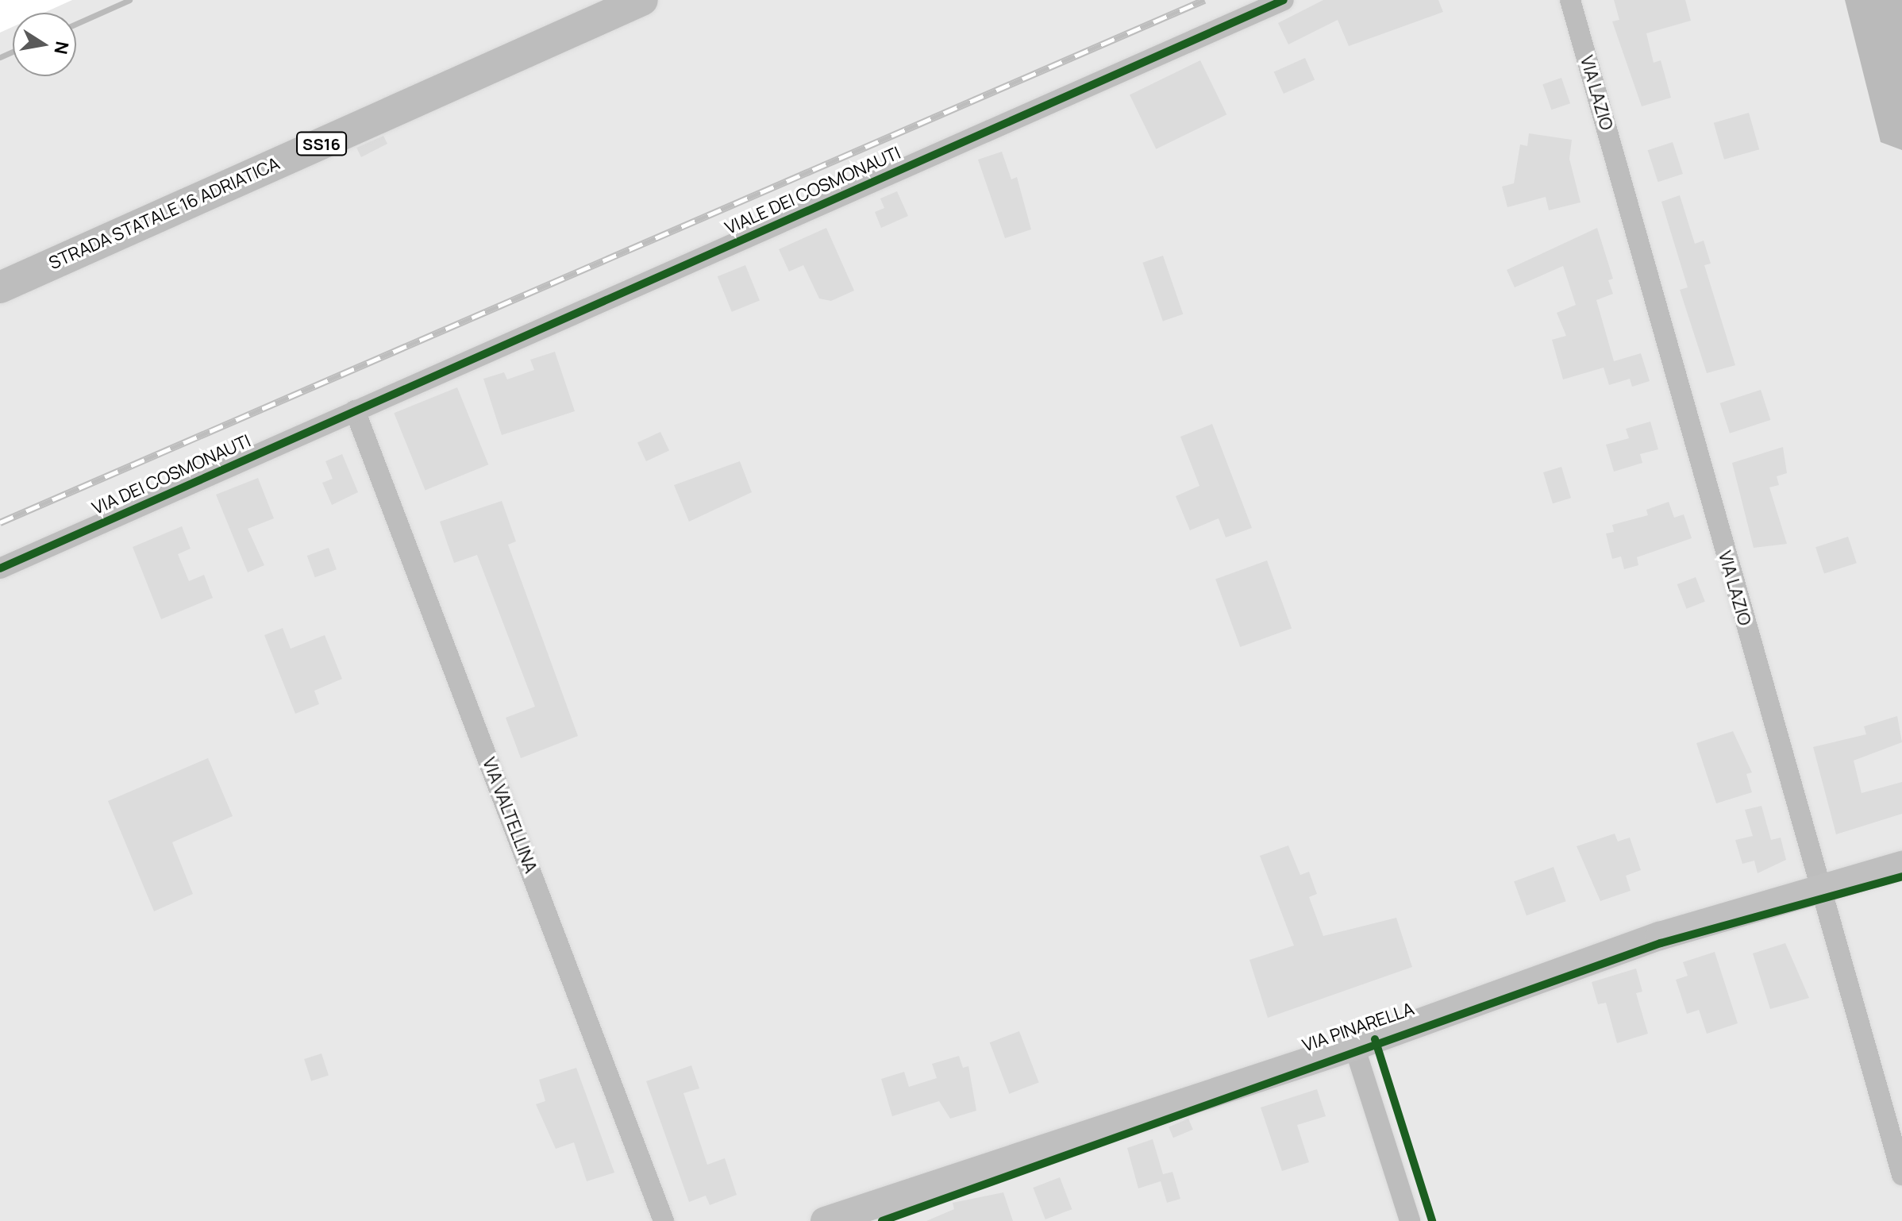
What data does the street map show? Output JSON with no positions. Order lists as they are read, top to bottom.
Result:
{
  "streets": {
    "main road": ["SS16", "STRADA STATALE 16 ADRIATICA"],
    "street": [
      "VIA LAZIO",
      "VIALE DEI COSMONAUTI",
      "VIA DEI COSMONAUTI",
      "VIA VALTELLINA",
      "VIA PINARELLA"
    ]
  },
  "crossings": [
    ["VIA LAZIO", "VIA PINARELLA"],
    ["VIALE DEI COSMONAUTI", "VIA DEI COSMONAUTI"],
    ["VIALE DEI COSMONAUTI", "VIA VALTELLINA"],
    ["VIA DEI COSMONAUTI", "VIA VALTELLINA"]
  ],
  "north": "right"
}
